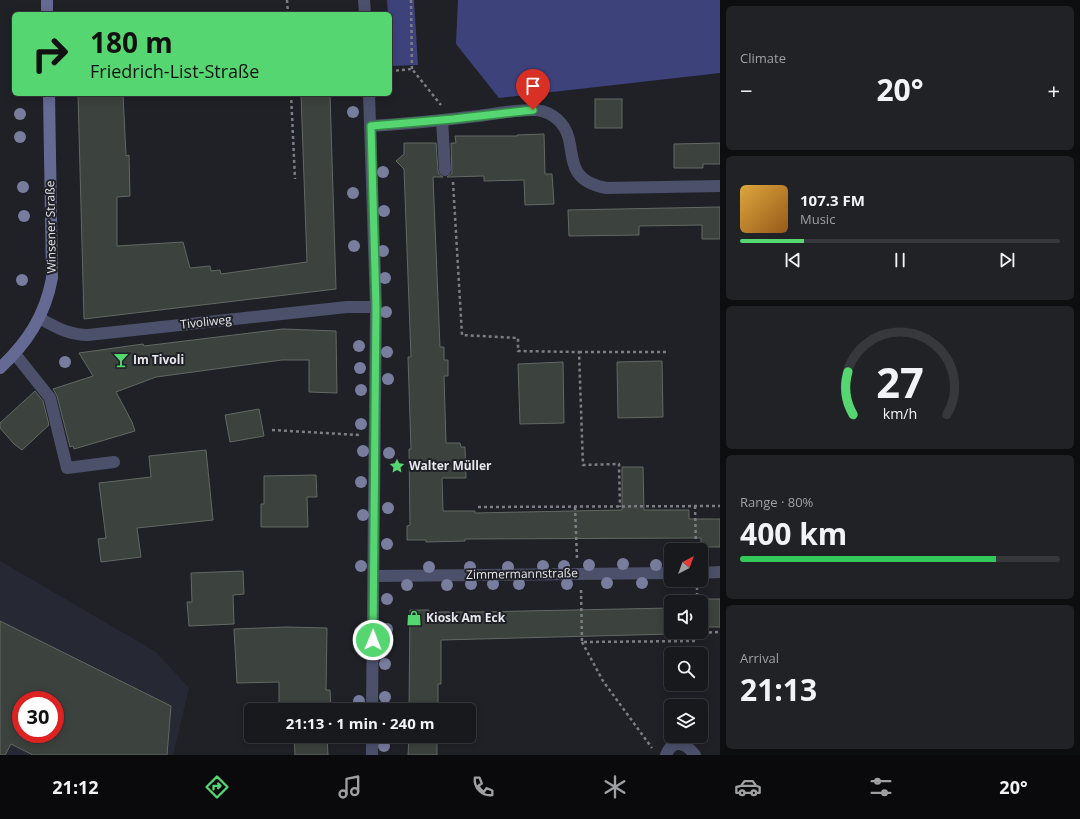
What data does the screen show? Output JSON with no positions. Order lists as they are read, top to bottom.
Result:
{
  "streets": {
    "main road": ["Winsener Straße"],
    "street": ["Tivoliweg", "Zimmermannstraße"]
  },
  "crossings": [
    ["Winsener Straße", "Tivoliweg"]
  ],
  "places": {
    "bar": ["Im Tivoli"],
    "place": ["Walter Müller"],
    "shop": ["Kiosk Am Eck"]
  },
  "north": "top right",
  "page": {
    "tile": [
      "Climate",
      ["Range · 80%", "400 km"],
      ["Arrival", "21:13"]
    ],
    "turn": ["180 m", "Friedrich-List-Straße"],
    "heat": ["−", "20°", "+"],
    "song": ["107.3 FM", "Music"],
    "limit": "30",
    "trip": "21:13 · 1 min · 240 m",
    "tabs": ["21:12", "20°"],
    "gauge": ["27", "km/h"]
  }
}
